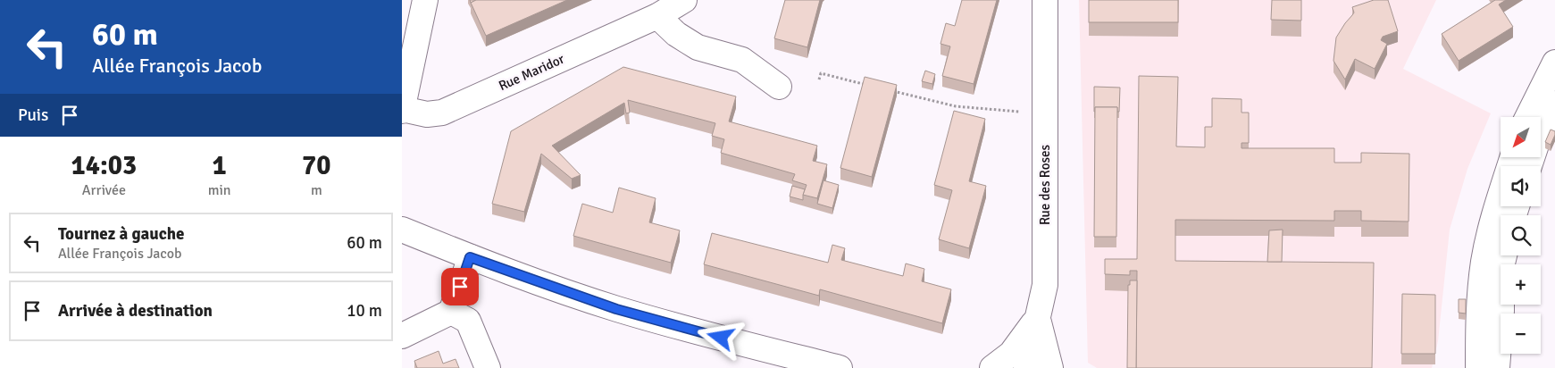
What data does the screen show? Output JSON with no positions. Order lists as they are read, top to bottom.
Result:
{
  "streets": {
    "street": ["Rue Maridor", "Rue des Roses"]
  },
  "north": "bottom left",
  "page": {
    "turn": ["60 m", "Allée François Jacob"],
    "then": "Puis",
    "map_buttons": ["+", "−"],
    "eta": [
      "14:03",
      "Arrivée",
      "1",
      "min",
      "70",
      "m"
    ],
    "list": [
      {
        "name": "Tournez à gauche",
        "note": "Allée François Jacob",
        "value": "60 m"
      },
      {
        "name": "Arrivée à destination",
        "value": "10 m"
      }
    ]
  }
}
